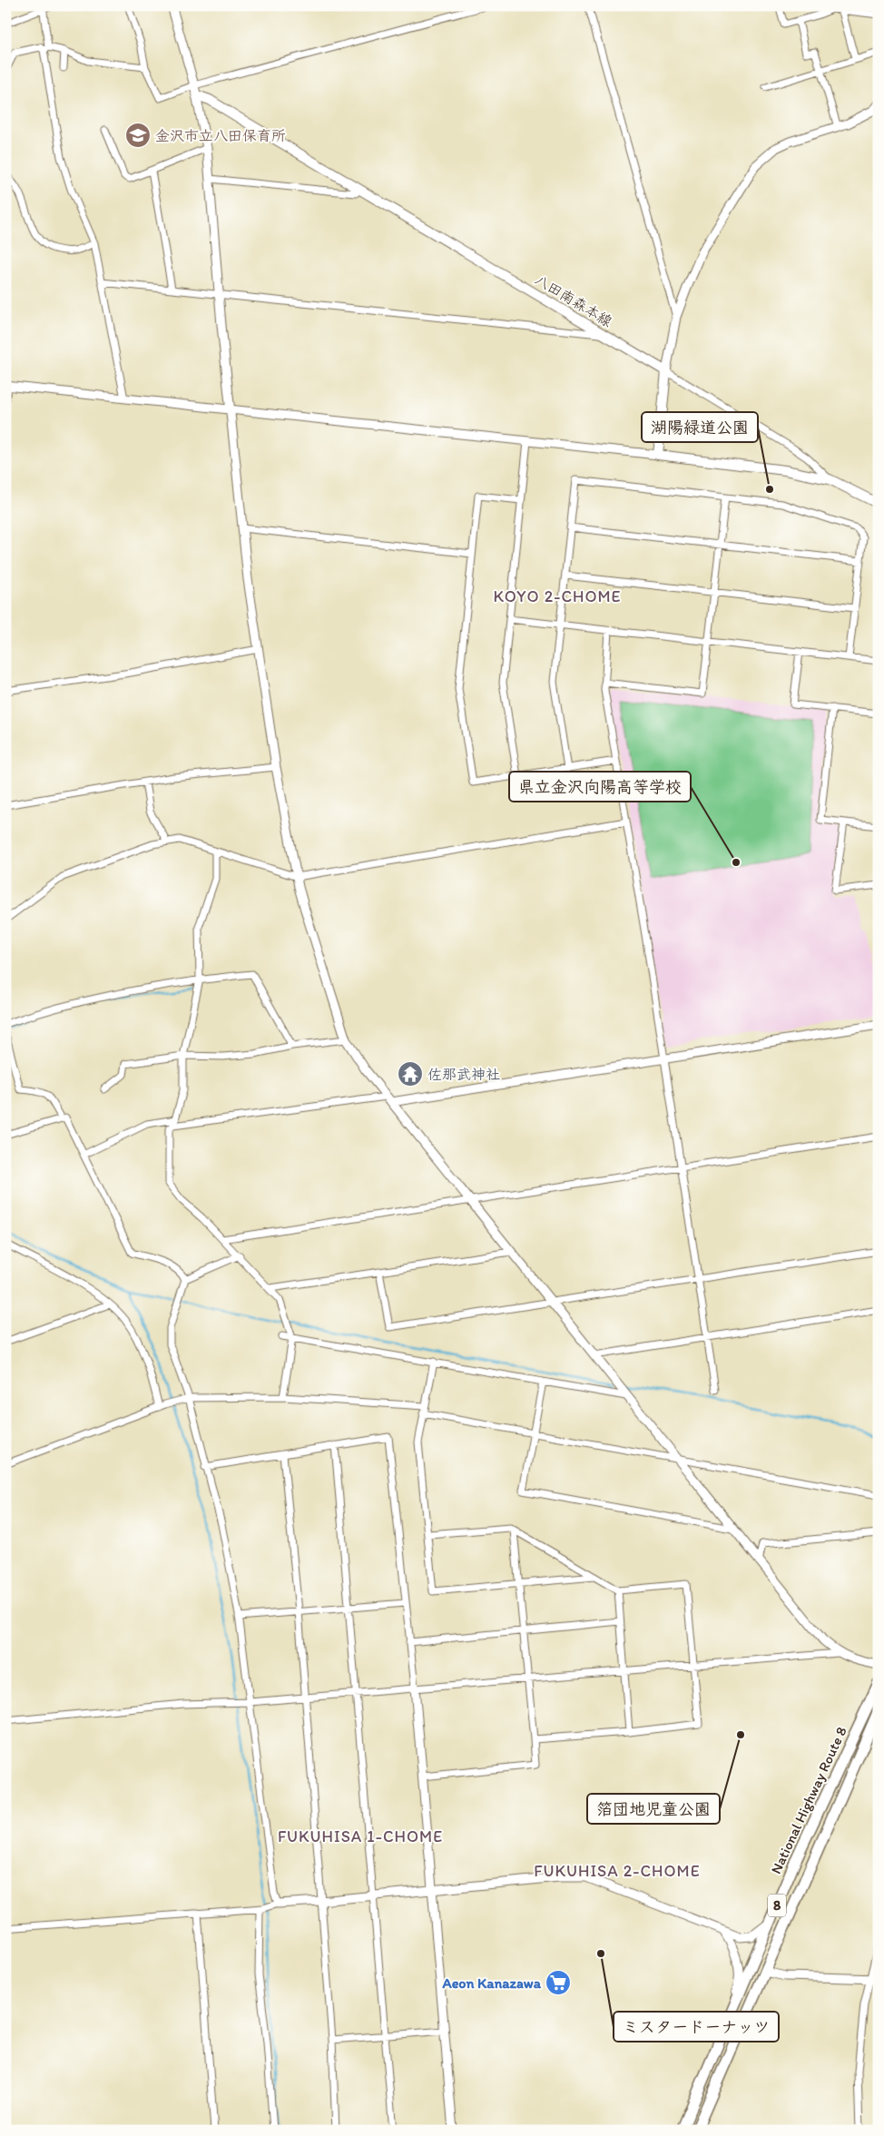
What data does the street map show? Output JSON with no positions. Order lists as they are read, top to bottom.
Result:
{
  "streets": {
    "highway": ["National Highway Route 8", "8"],
    "main road": ["八田南森本線"]
  },
  "districts": ["KOYO 2-CHOME", "FUKUHISA 1-CHOME", "FUKUHISA 2-CHOME"],
  "places": {
    "school or university": ["金沢市立八田保育所"],
    "other": [
      "湖陽緑道公園",
      "県立金沢向陽高等学校",
      "箔団地児童公園",
      "ミスタードーナッツ"
    ],
    "temple": ["佐那武神社"],
    "supermarket": ["Aeon Kanazawa"]
  }
}
